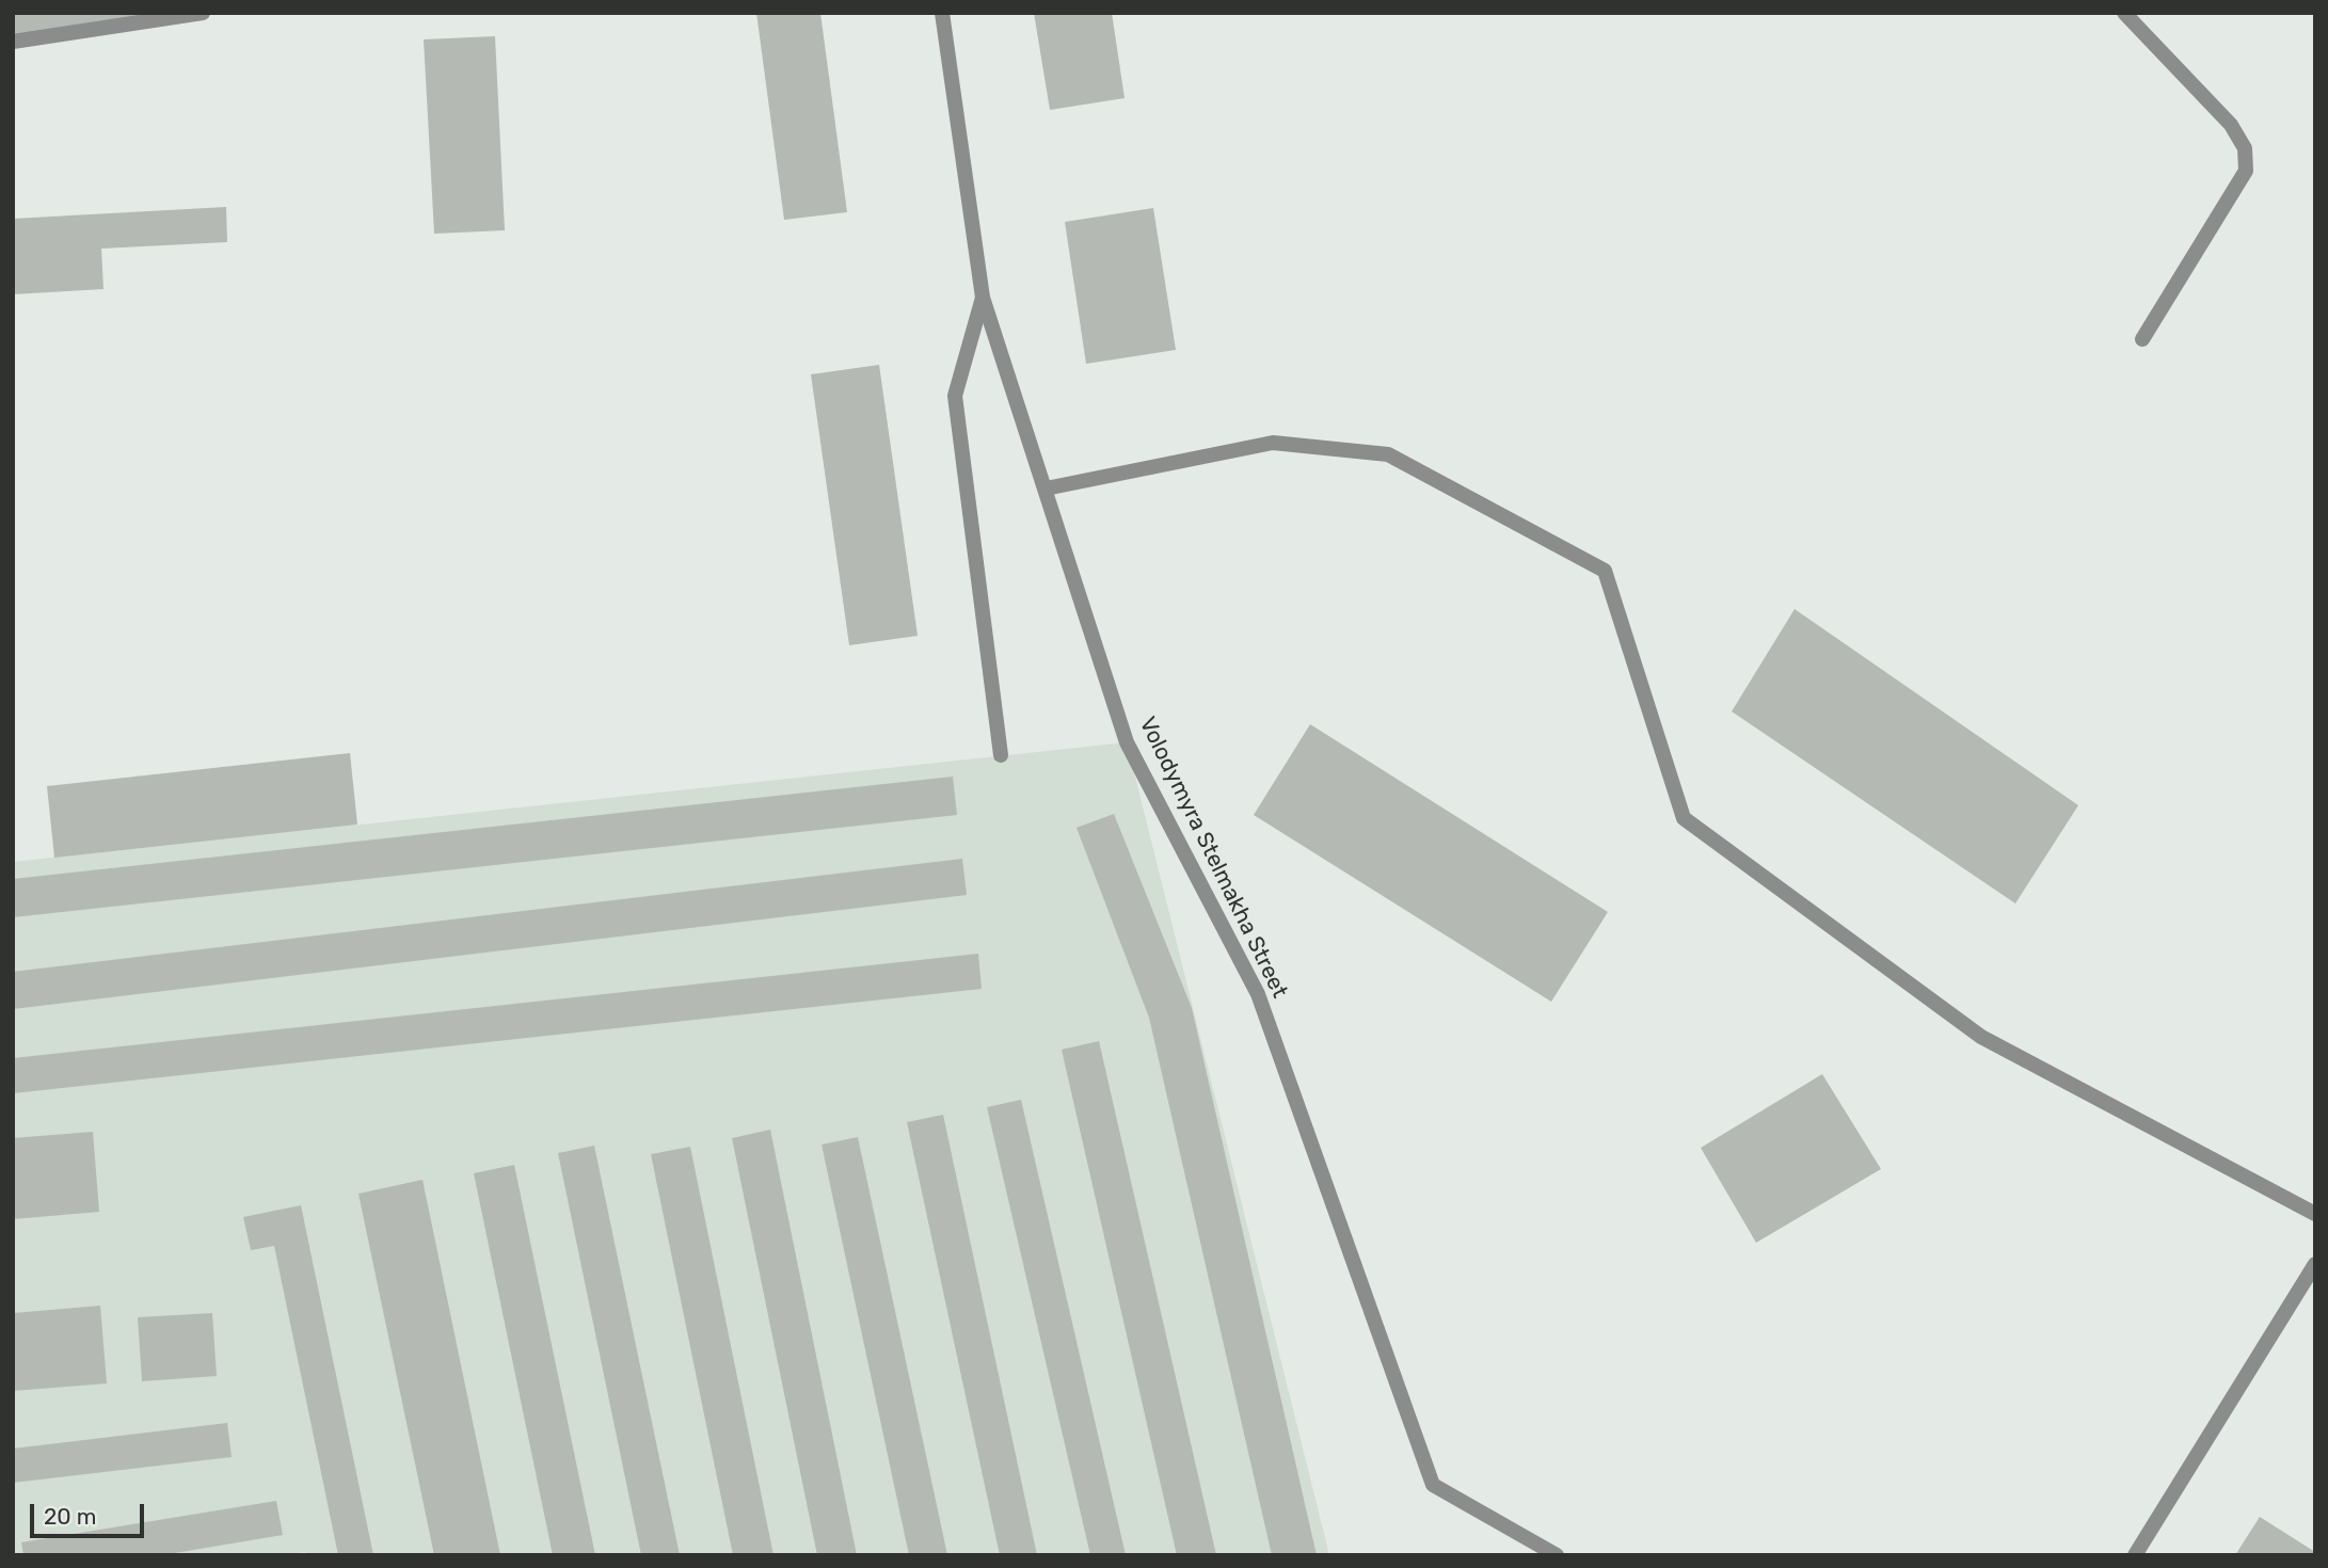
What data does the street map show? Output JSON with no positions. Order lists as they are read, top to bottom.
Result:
{
  "streets": {
    "street": ["Volodymyra Stelmakha Street"]
  },
  "scale_bar": "20 m"
}
